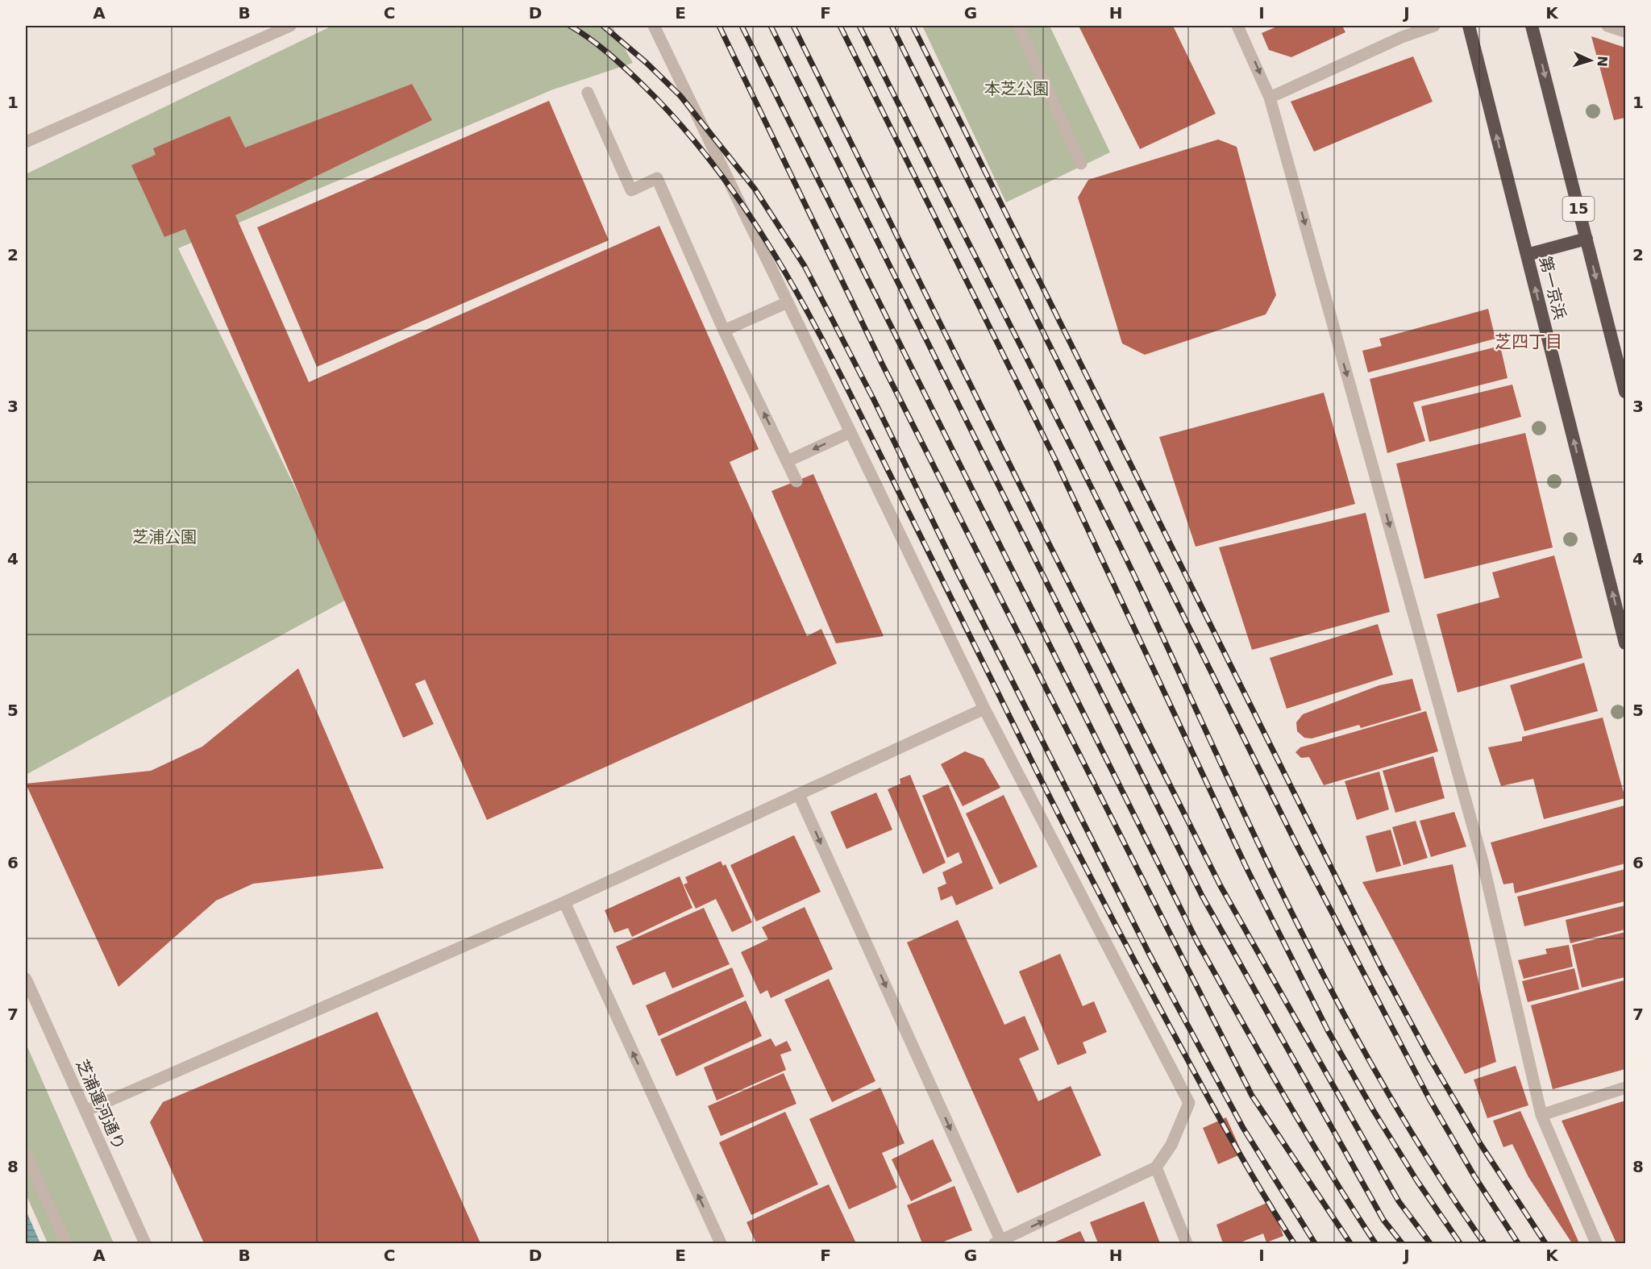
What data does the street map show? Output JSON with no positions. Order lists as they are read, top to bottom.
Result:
{
  "streets": {
    "highway": ["15", "第一京浜"],
    "street": ["芝浦運河通り"]
  },
  "districts": ["芝四丁目"],
  "parks": ["本芝公園", "芝浦公園"],
  "north": "right",
  "grid": {
    "columns": [
      "A",
      "B",
      "C",
      "D",
      "E",
      "F",
      "G",
      "H",
      "I",
      "J",
      "K"
    ],
    "rows": [
      "1",
      "2",
      "3",
      "4",
      "5",
      "6",
      "7",
      "8"
    ]
  }
}
